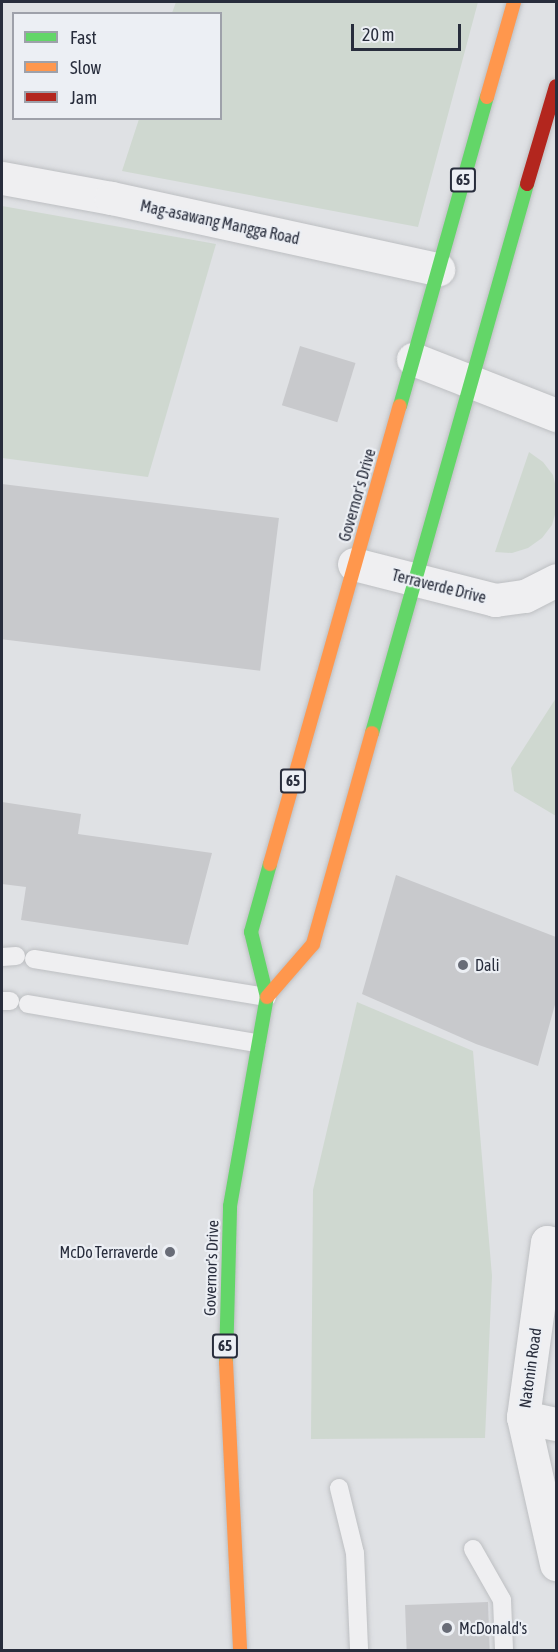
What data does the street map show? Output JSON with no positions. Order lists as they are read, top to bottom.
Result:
{
  "streets": {
    "highway": ["65", "Governor's Drive"],
    "street": ["Mag-asawang Mangga Road", "Terraverde Drive", "Natonin Road"]
  },
  "crossings": [
    ["Mag-asawang Mangga Road", "Governor's Drive"],
    ["Governor's Drive", "Terraverde Drive"]
  ],
  "places": ["Dali", "McDo Terraverde", "McDonald's"],
  "legend": ["Fast", "Slow", "Jam"],
  "scale_bar": "20 m"
}
